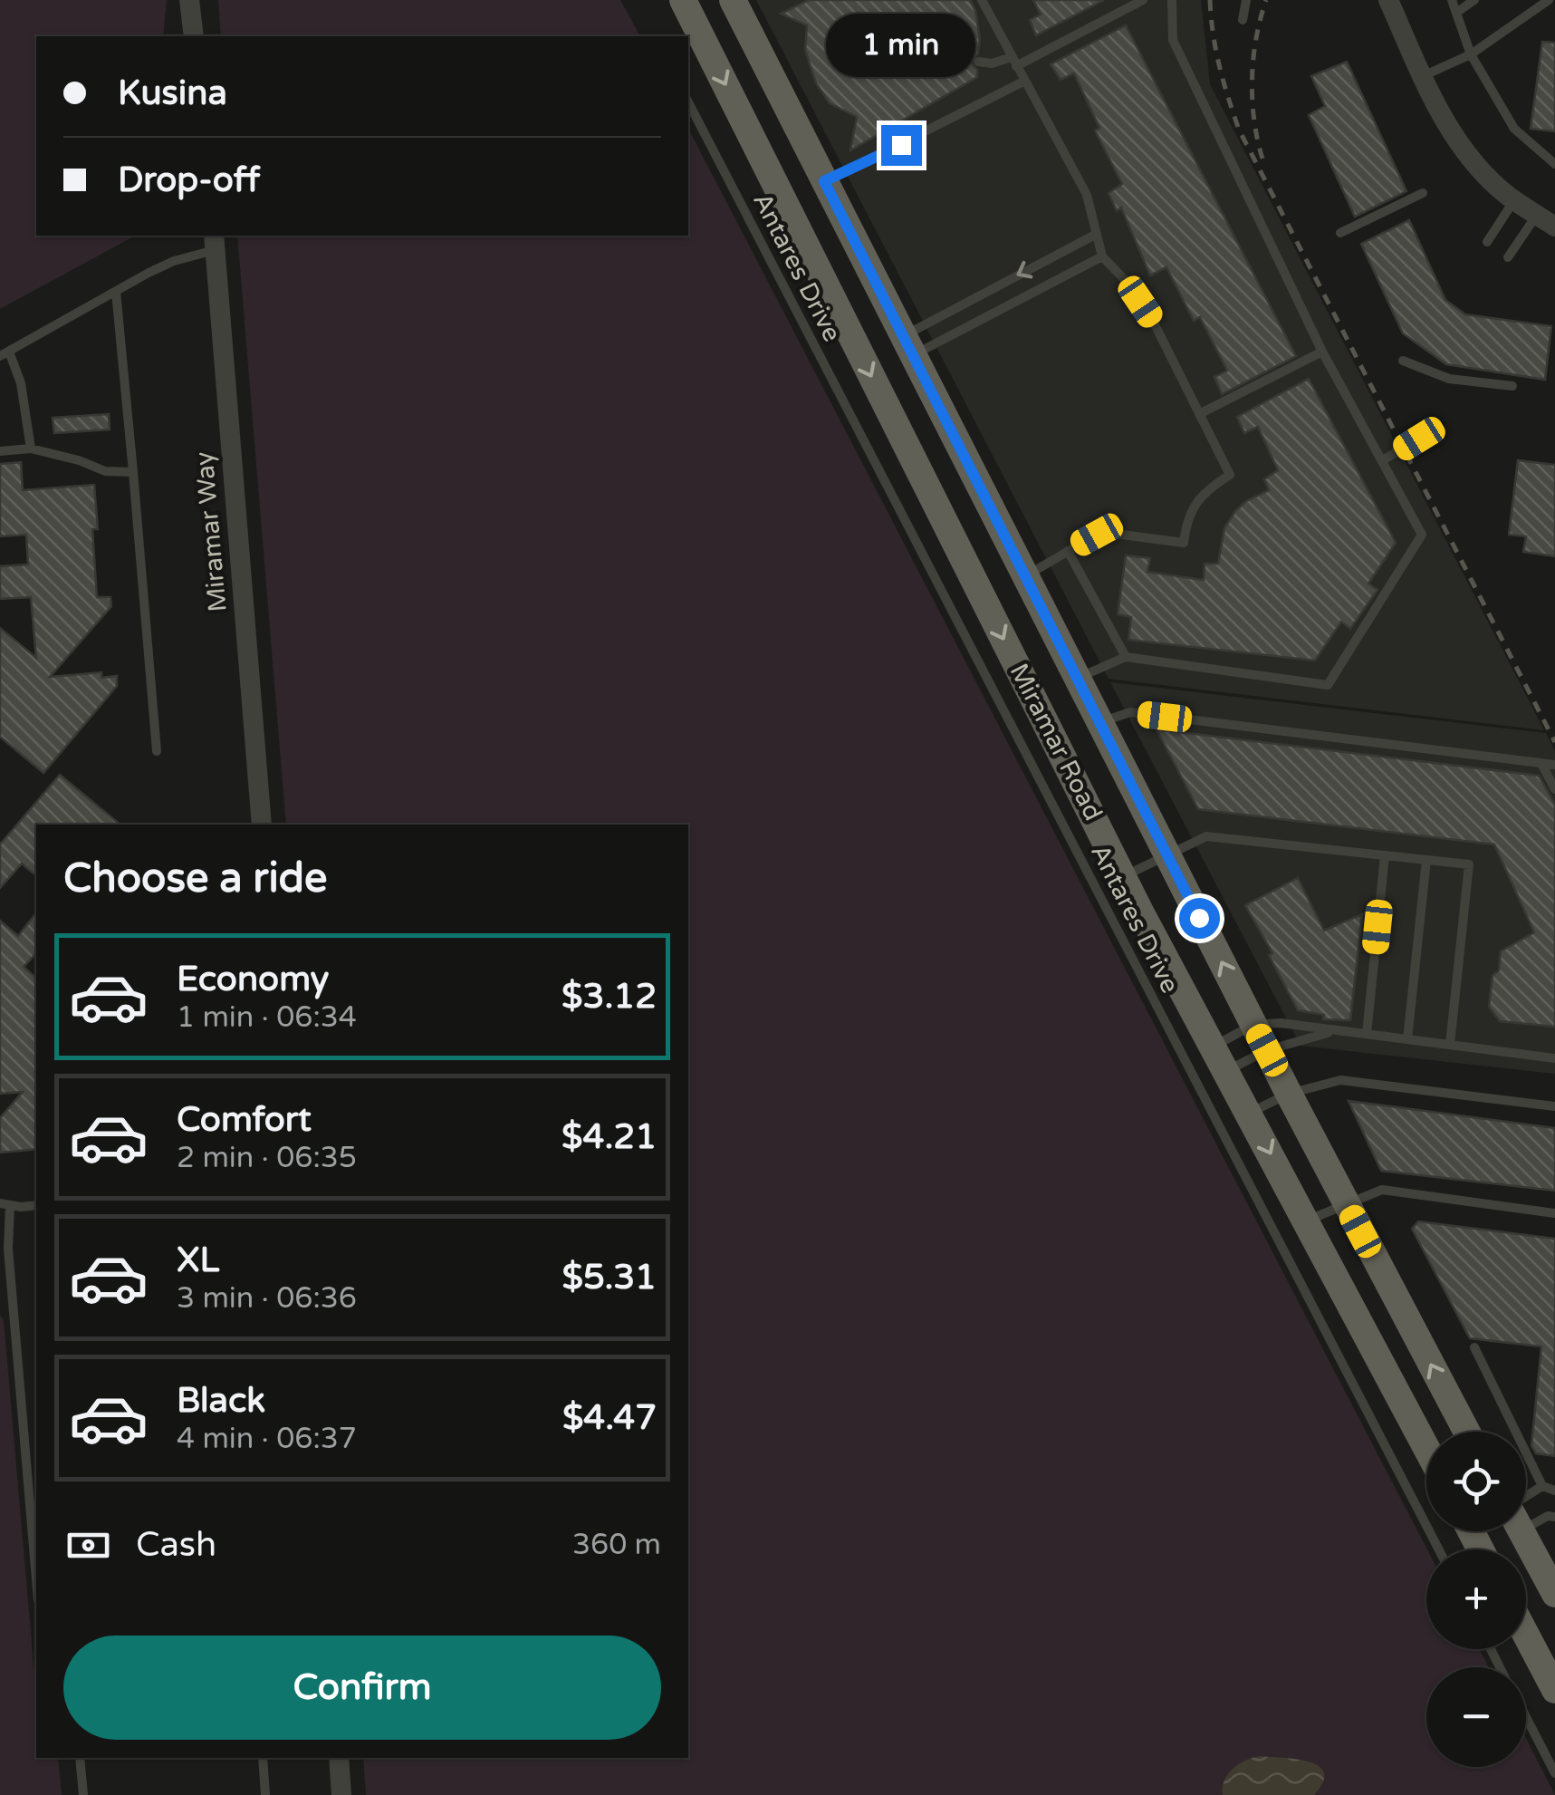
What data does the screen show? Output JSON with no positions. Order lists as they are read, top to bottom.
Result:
{
  "streets": {
    "main road": ["Miramar Road"],
    "street": ["Miramar Way"],
    "lane": ["Antares Drive"]
  },
  "page": {
    "bubble": "1 min",
    "banner": ["Kusina", "Drop-off"],
    "heading": "Choose a ride",
    "list": [
      {
        "name": "Economy",
        "note": "1 min · 06:34",
        "value": "$3.12"
      },
      {
        "name": "Comfort",
        "note": "2 min · 06:35",
        "value": "$4.21"
      },
      {
        "name": "XL",
        "note": "3 min · 06:36",
        "value": "$5.31"
      },
      {
        "name": "Black",
        "note": "4 min · 06:37",
        "value": "$4.47"
      }
    ],
    "map_buttons": ["+", "−"],
    "pay": ["Cash", "360 m"],
    "buttons": "Confirm"
  }
}
